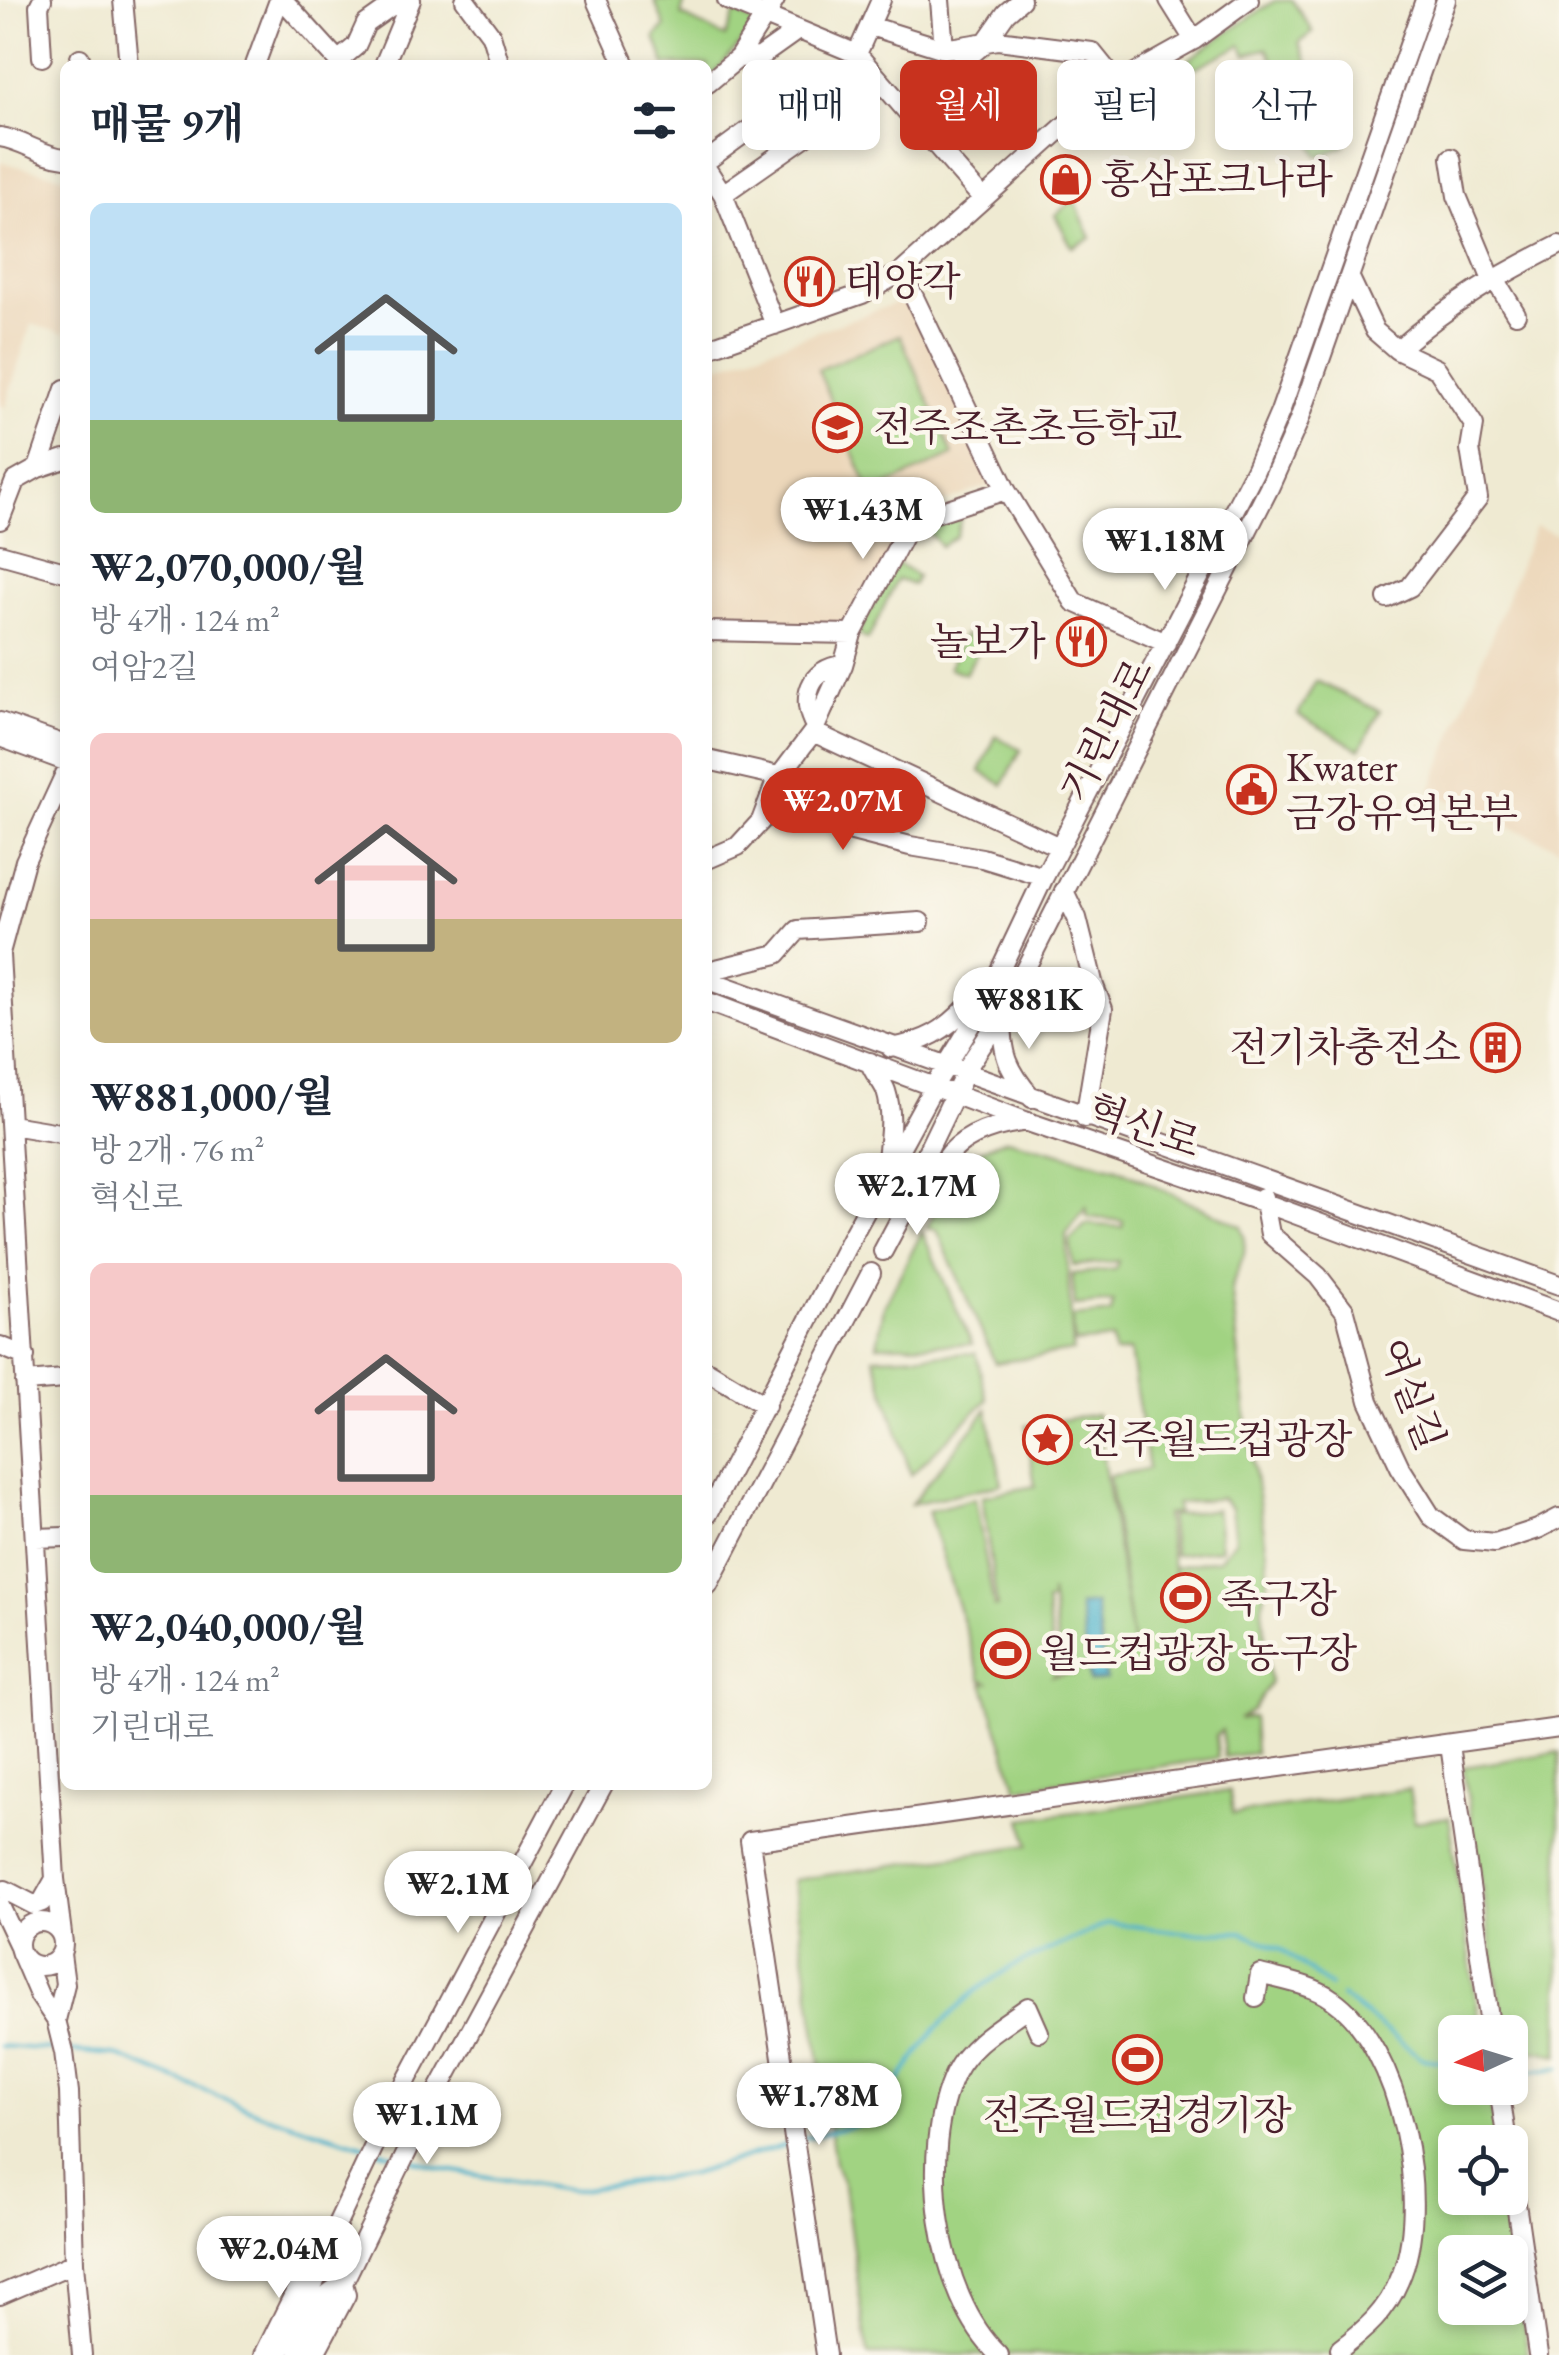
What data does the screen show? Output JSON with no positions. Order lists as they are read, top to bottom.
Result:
{
  "streets": {
    "street": ["기린대로", "혁신로", "여실길"]
  },
  "crossings": [
    ["기린대로", "혁신로"],
    ["혁신로", "여실길"]
  ],
  "places": {
    "shop": ["홍삼포크나라"],
    "restaurant": ["태양각", "놀보가"],
    "school or university": ["전주조촌초등학교"],
    "public building": ["Kwater 금강유역본부"],
    "building": ["전기차충전소"],
    "place": ["전주월드컵광장"],
    "sports": ["족구장", "월드컵광장 농구장", "전주월드컵경기장"]
  },
  "north": "left",
  "page": {
    "chip": [
      "매매",
      "월세",
      "필터",
      "신규"
    ],
    "heading": "매물 9개",
    "list": [
      {
        "name": "₩2,070,000/월",
        "note": "방 4개 · 124 m² · 여암2길"
      },
      {
        "name": "₩881,000/월",
        "note": "방 2개 · 76 m² · 혁신로"
      },
      {
        "name": "₩2,040,000/월",
        "note": "방 4개 · 124 m² · 기린대로"
      }
    ],
    "price": [
      "₩1.43M",
      "₩1.18M",
      "₩2.07M",
      "₩881K",
      "₩2.17M",
      "₩2.1M",
      "₩1.78M",
      "₩1.1M",
      "₩2.04M"
    ]
  }
}
